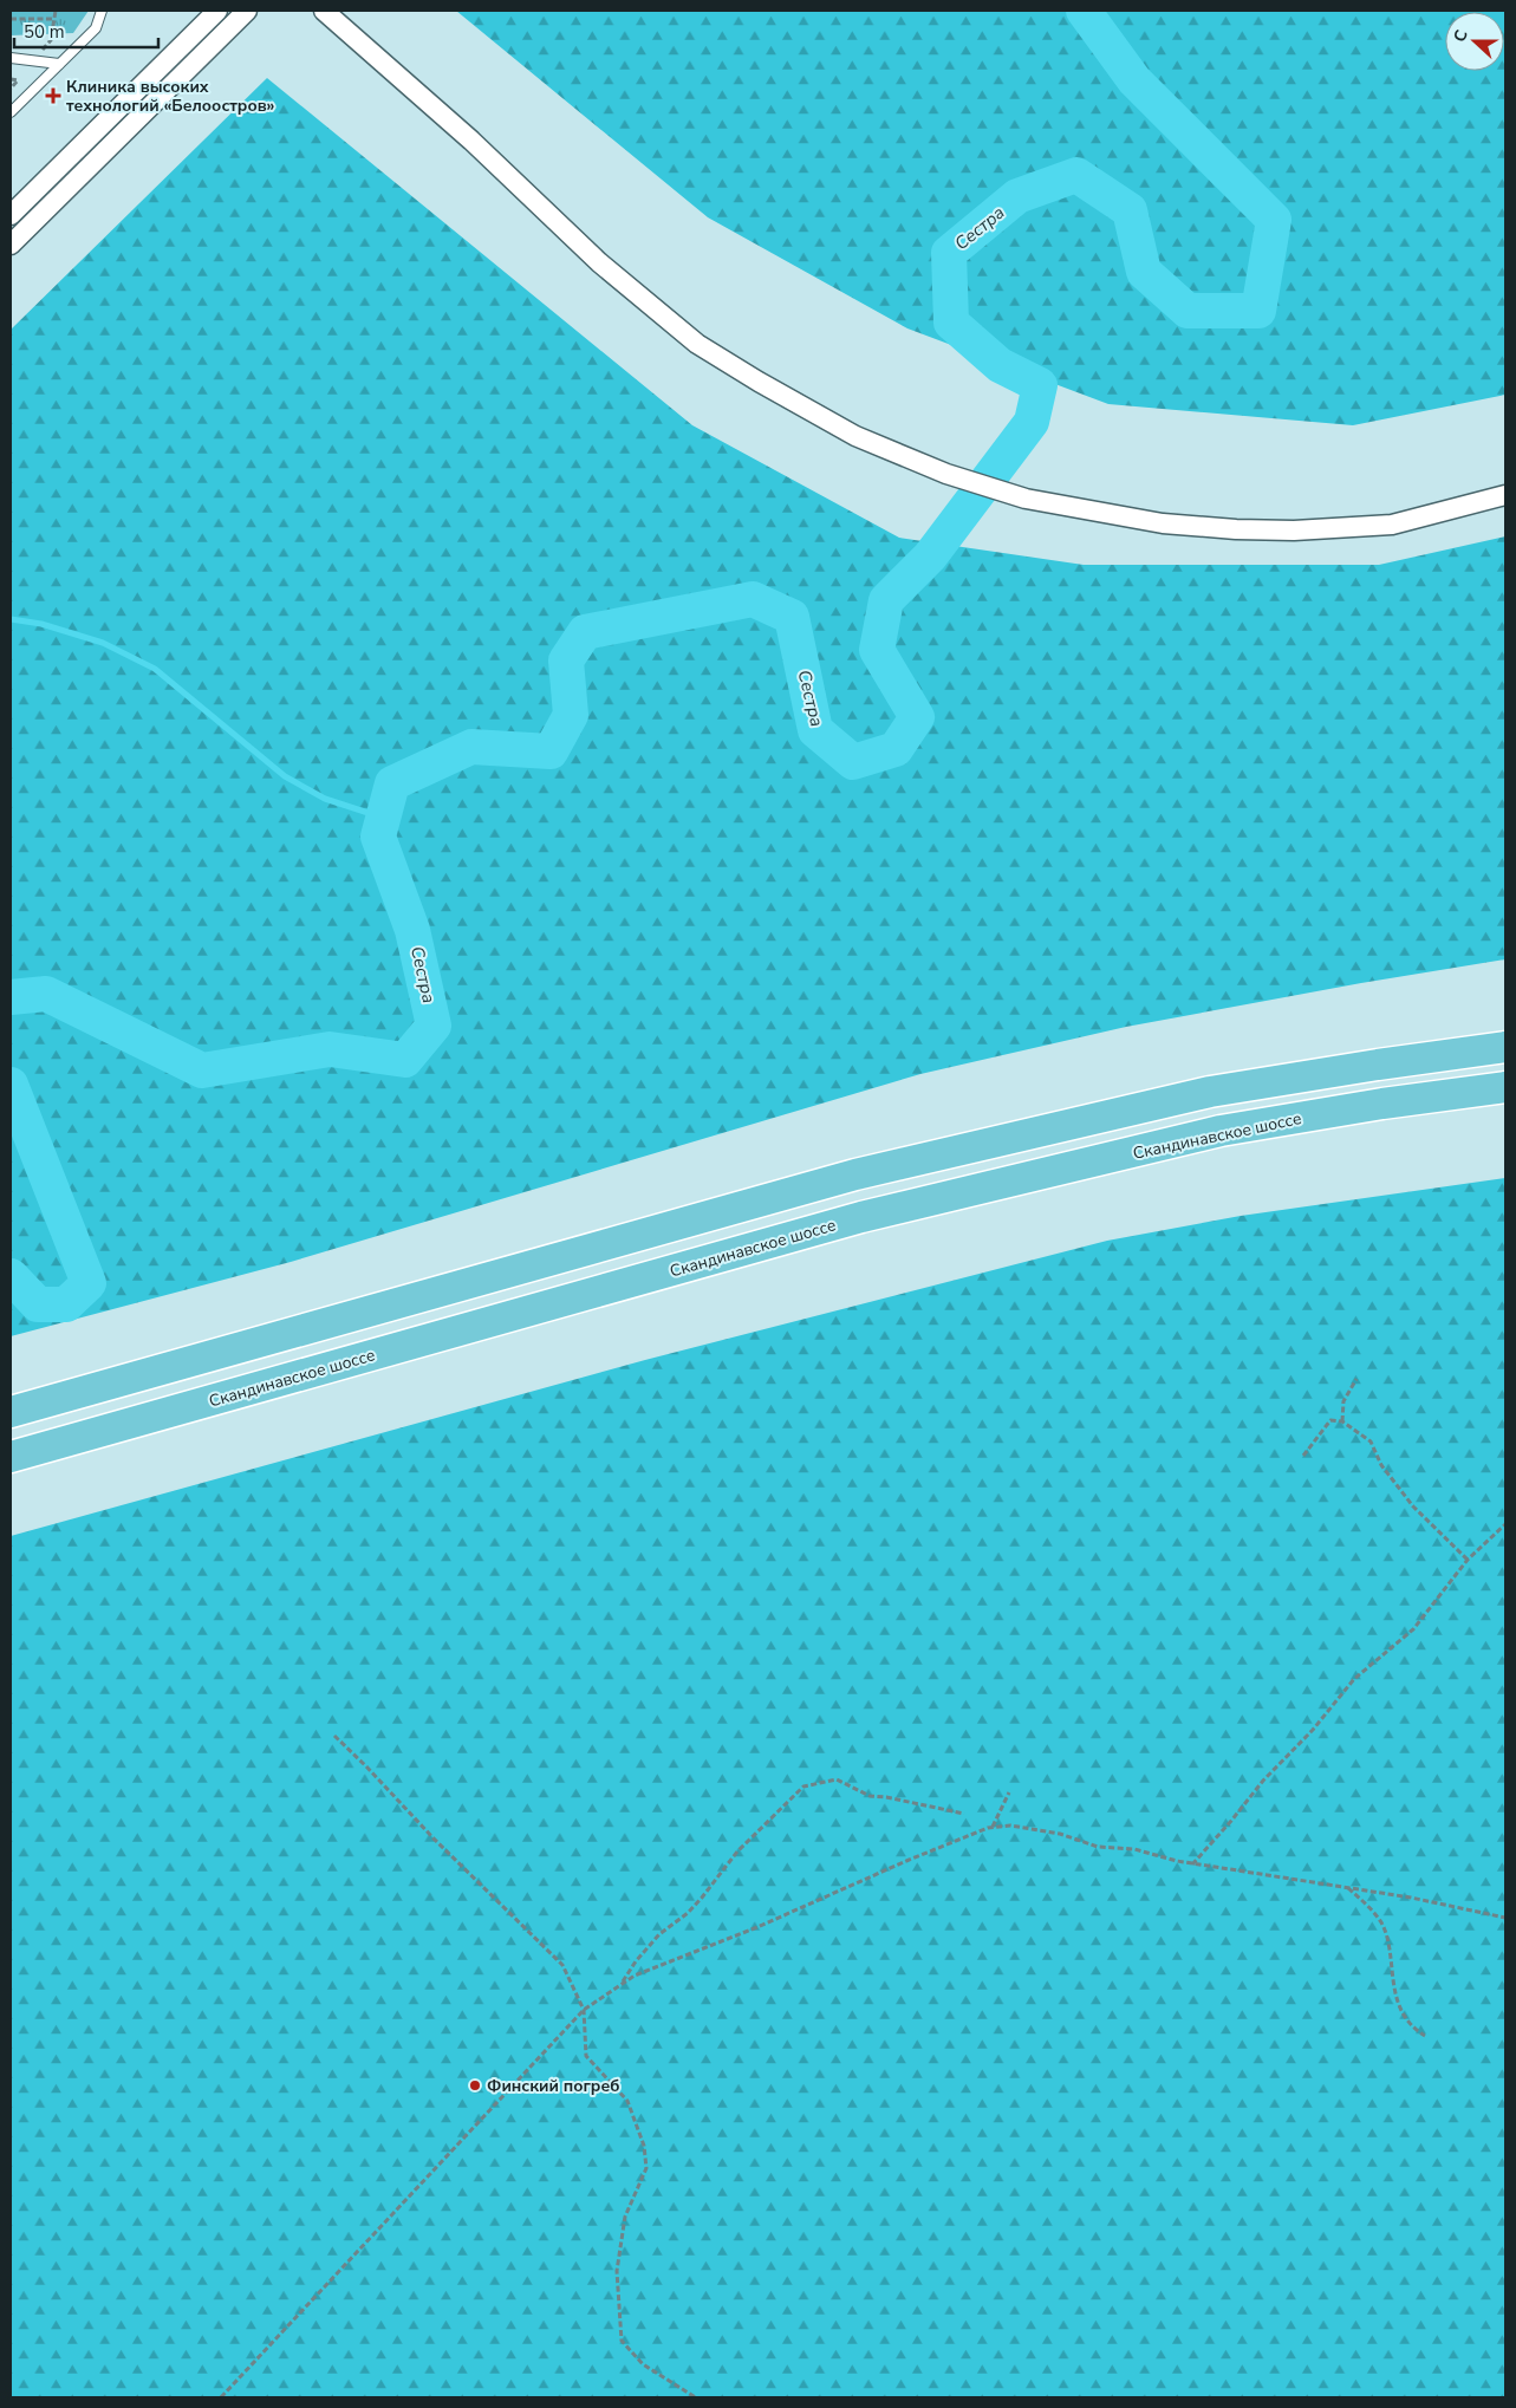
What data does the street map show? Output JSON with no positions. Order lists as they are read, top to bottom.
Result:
{
  "streets": {
    "highway": ["Скандинавское шоссе"]
  },
  "water": ["Сестра"],
  "places": {
    "health": ["Клиника высоких технологий «Белоостров»"],
    "other": ["Финский погреб"]
  },
  "scale_bar": "50 m",
  "north": "left"
}
